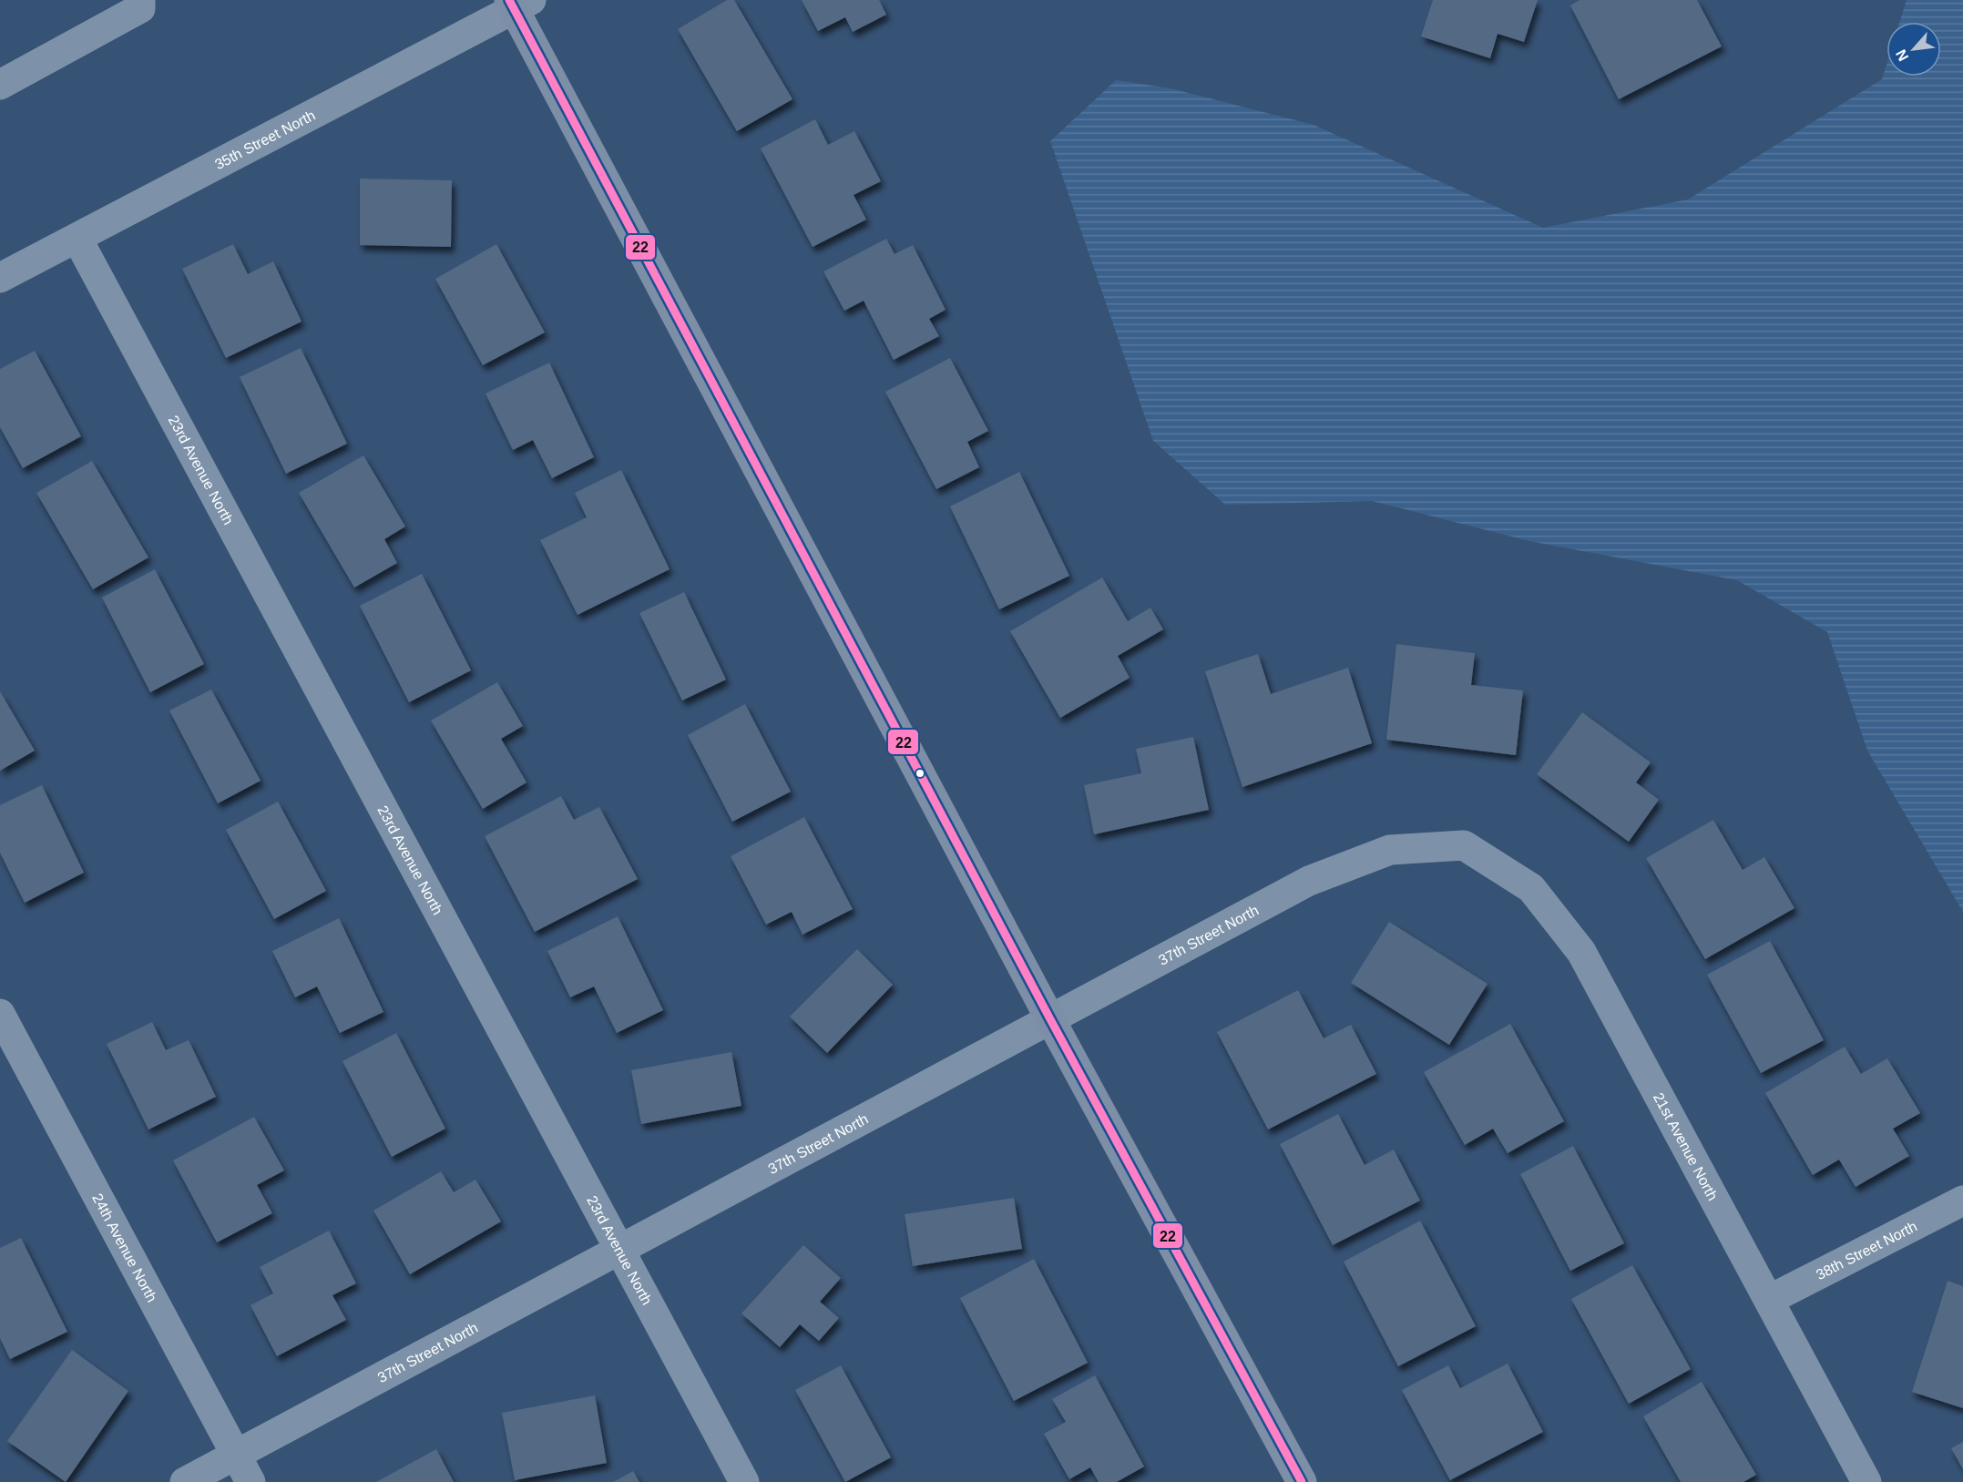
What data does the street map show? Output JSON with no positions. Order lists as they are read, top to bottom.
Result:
{
  "streets": {
    "street": [
      "35th Street North",
      "23rd Avenue North",
      "37th Street North",
      "21st Avenue North",
      "24th Avenue North",
      "38th Street North"
    ]
  },
  "crossings": [
    ["35th Street North", "23rd Avenue North"],
    ["23rd Avenue North", "37th Street North"],
    ["37th Street North", "21st Avenue North"],
    ["37th Street North", "24th Avenue North"],
    ["21st Avenue North", "38th Street North"]
  ],
  "lines": ["transit line 22"],
  "north": "bottom left"
}
